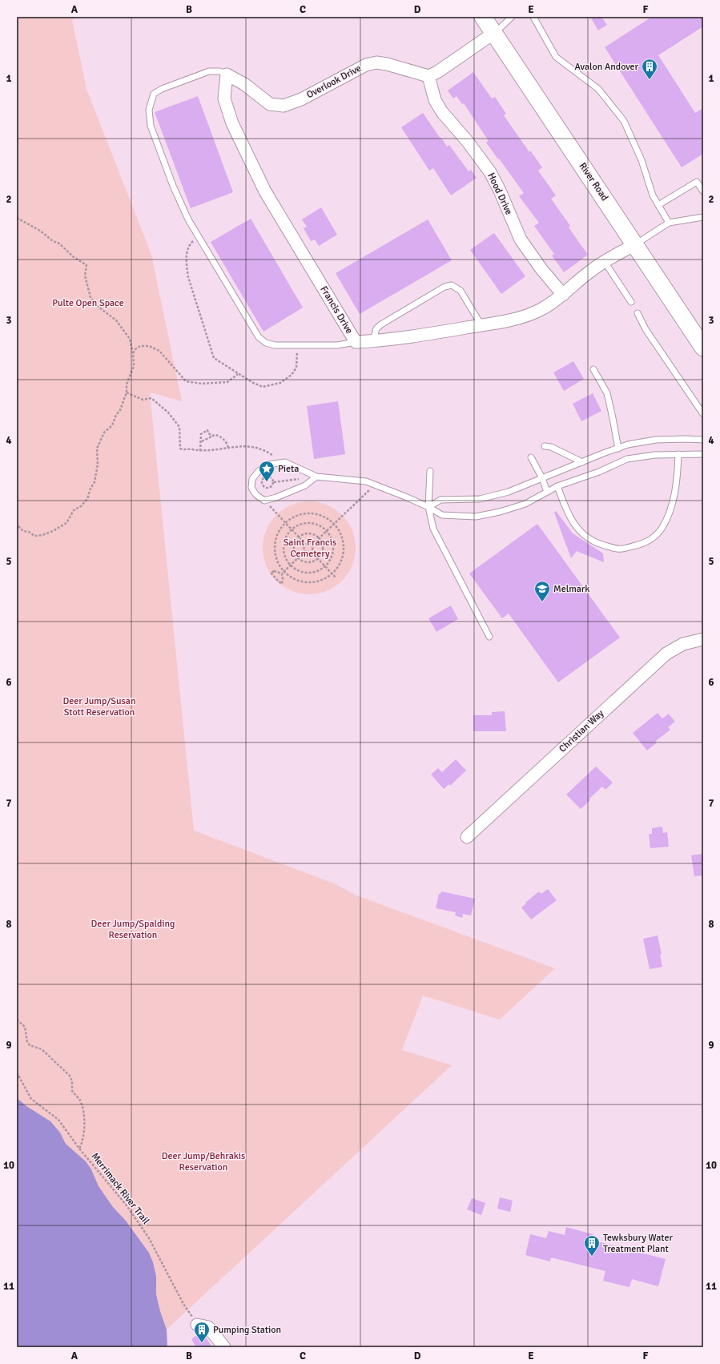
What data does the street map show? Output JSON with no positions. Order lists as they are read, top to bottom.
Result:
{
  "streets": {
    "main road": ["River Road"],
    "street": [
      "Overlook Drive",
      "Hood Drive",
      "Francis Drive",
      "Christian Way"
    ],
    "path": ["Merrimack River Trail"]
  },
  "crossings": [
    ["Overlook Drive", "Hood Drive"],
    ["Overlook Drive", "Francis Drive"],
    ["River Road", "Francis Drive"],
    ["Hood Drive", "Francis Drive"]
  ],
  "parks": [
    "Pulte Open Space",
    "Saint Francis Cemetery",
    "Deer Jump/Susan Stott Reservation",
    "Deer Jump/Spalding Reservation",
    "Deer Jump/Behrakis Reservation"
  ],
  "places": {
    "building": ["Avalon Andover", "Tewksbury Water Treatment Plant", "Pumping Station"],
    "place": ["Pieta"],
    "school or university": ["Melmark"]
  },
  "grid": {
    "columns": [
      "A",
      "B",
      "C",
      "D",
      "E",
      "F"
    ],
    "rows": [
      "1",
      "2",
      "3",
      "4",
      "5",
      "6",
      "7",
      "8",
      "9",
      "10",
      "11"
    ]
  }
}
